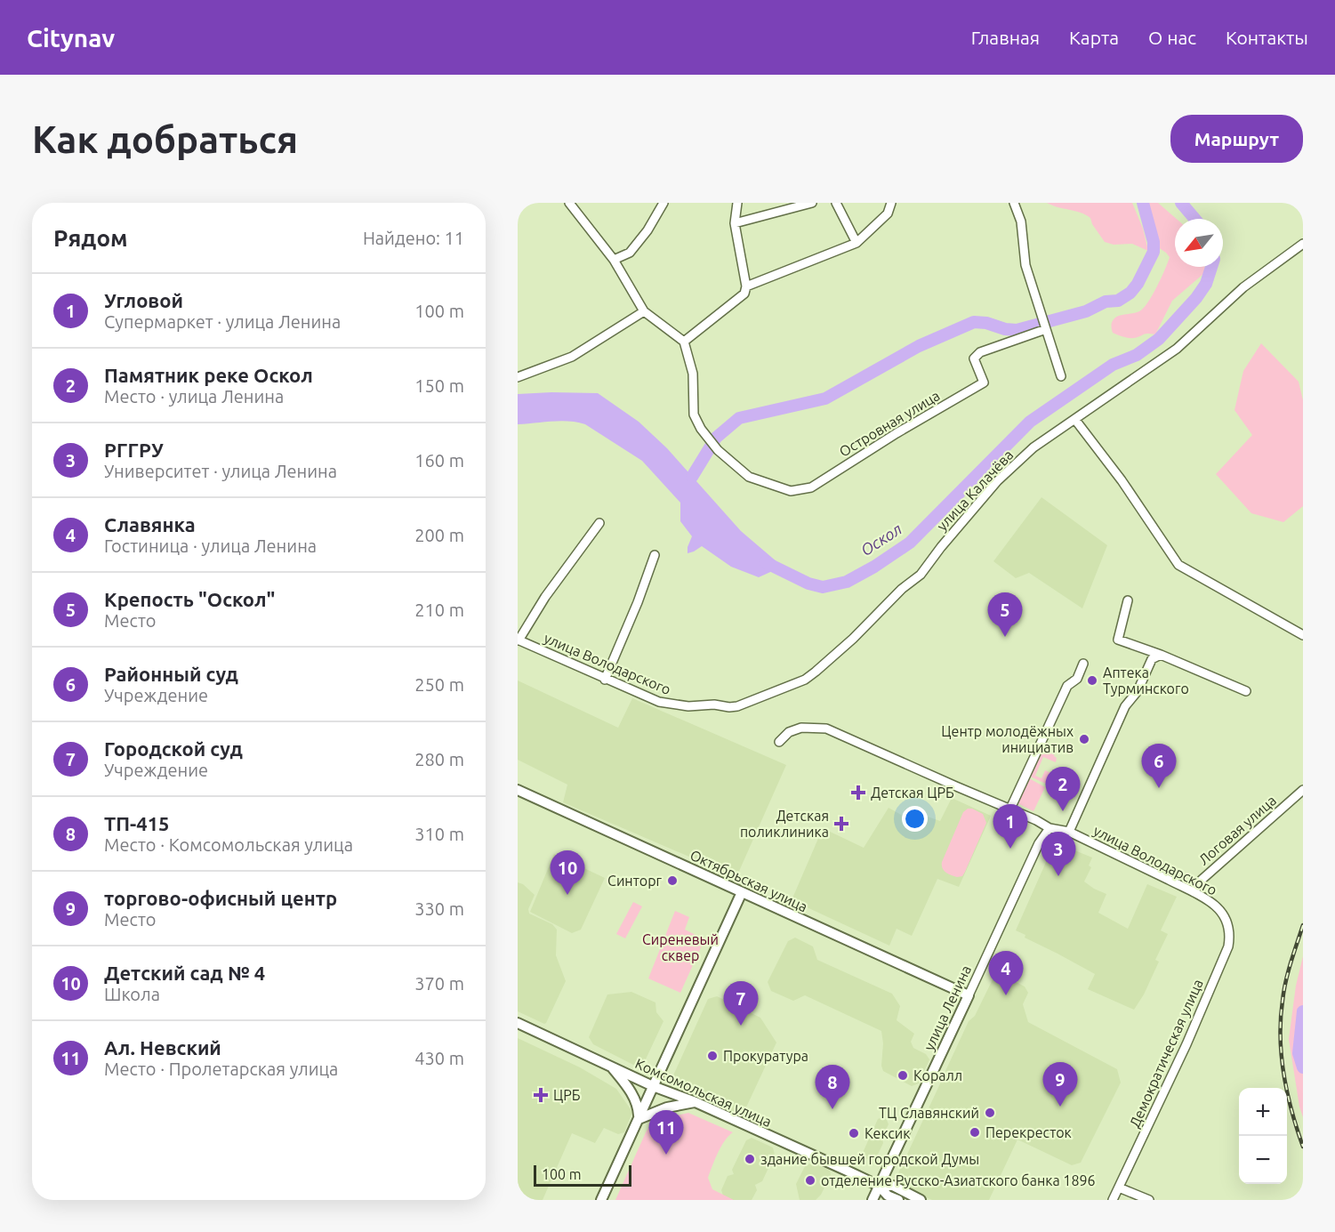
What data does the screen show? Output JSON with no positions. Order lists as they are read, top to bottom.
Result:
{
  "streets": {
    "main road": ["Октябрьская улица", "улица Ленина", "Комсомольская улица"],
    "street": [
      "Островная улица",
      "улица Калачёва",
      "улица Володарского",
      "Логовая улица",
      "Демократическая улица"
    ]
  },
  "crossings": [
    ["улица Калачёва", "улица Володарского"],
    ["улица Володарского", "Логовая улица"],
    ["улица Володарского", "улица Ленина"],
    ["улица Володарского", "Демократическая улица"],
    ["Октябрьская улица", "улица Ленина"],
    ["улица Ленина", "Комсомольская улица"]
  ],
  "water": ["Оскол"],
  "parks": ["Сиреневый сквер"],
  "places": {
    "other": [
      "Аптека Турминского",
      "Центр молодёжных инициатив",
      "Синторг",
      "Прокуратура",
      "Коралл",
      "ТЦ Славянский",
      "Перекресток",
      "Кексик",
      "здание бывшей городской Думы",
      "отделение Русско-Азиатского банка 1896"
    ],
    "health": ["Детская ЦРБ", "Детская поликлиника", "ЦРБ"]
  },
  "scale_bar": "100 m",
  "north": "bottom left",
  "page": {
    "header": "Citynav",
    "nav": [
      "Главная",
      "Карта",
      "О нас",
      "Контакты"
    ],
    "buttons": "Маршрут",
    "title": "Как добраться",
    "heading": ["Рядом", "Найдено: 11"],
    "list": [
      {
        "mark": "1",
        "name": "Угловой",
        "note": "Супермаркет · улица Ленина",
        "value": "100 m"
      },
      {
        "mark": "2",
        "name": "Памятник реке Оскол",
        "note": "Место · улица Ленина",
        "value": "150 m"
      },
      {
        "mark": "3",
        "name": "РГГРУ",
        "note": "Университет · улица Ленина",
        "value": "160 m"
      },
      {
        "mark": "4",
        "name": "Славянка",
        "note": "Гостиница · улица Ленина",
        "value": "200 m"
      },
      {
        "mark": "5",
        "name": "Крепость \"Оскол\"",
        "note": "Место",
        "value": "210 m"
      },
      {
        "mark": "6",
        "name": "Районный суд",
        "note": "Учреждение",
        "value": "250 m"
      },
      {
        "mark": "7",
        "name": "Городской суд",
        "note": "Учреждение",
        "value": "280 m"
      },
      {
        "mark": "8",
        "name": "ТП-415",
        "note": "Место · Комсомольская улица",
        "value": "310 m"
      },
      {
        "mark": "9",
        "name": "торгово-офисный центр",
        "note": "Место",
        "value": "330 m"
      },
      {
        "mark": "10",
        "name": "Детский сад № 4",
        "note": "Школа",
        "value": "370 m"
      },
      {
        "mark": "11",
        "name": "Ал. Невский",
        "note": "Место · Пролетарская улица",
        "value": "430 m"
      }
    ],
    "pins": [
      "5",
      "6",
      "2",
      "1",
      "3",
      "10",
      "4",
      "7",
      "9",
      "8",
      "11"
    ],
    "map_buttons": ["+", "−"],
    "scale": "100 m"
  }
}
